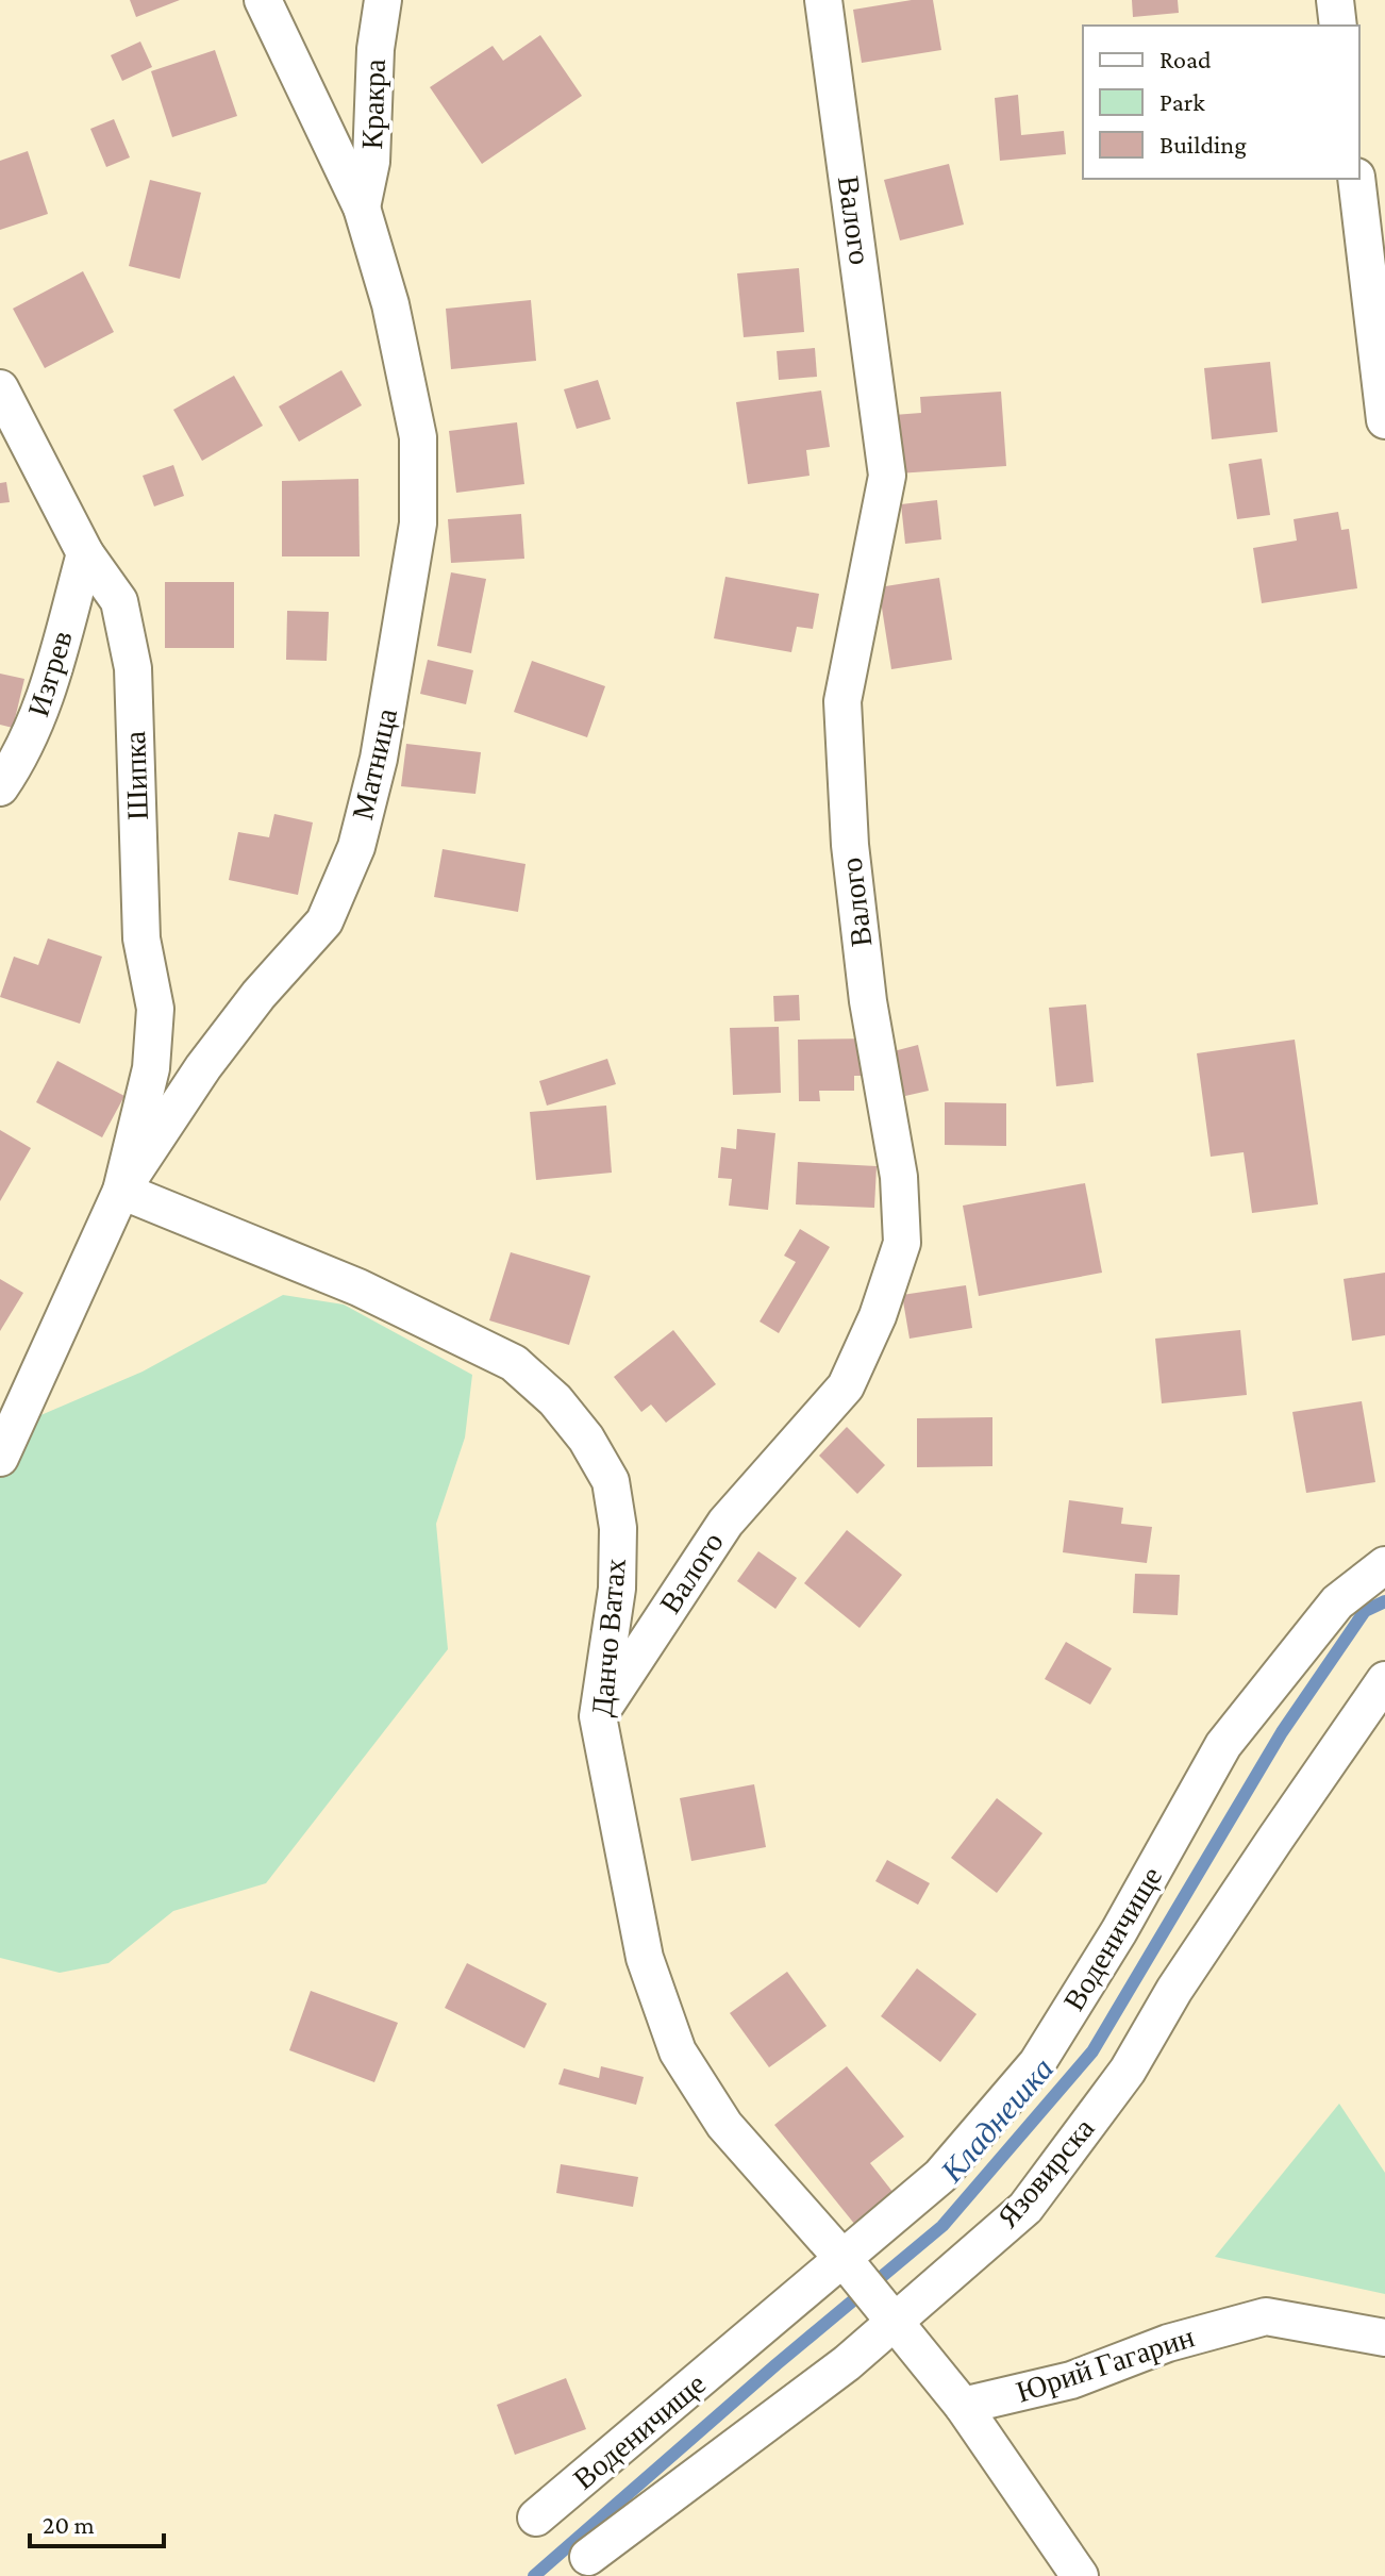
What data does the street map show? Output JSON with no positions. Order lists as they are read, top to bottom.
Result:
{
  "streets": {
    "street": [
      "Кракра",
      "Валого",
      "Изгрев",
      "Матница",
      "Шипка",
      "Данчо Ватах",
      "Воденичище",
      "Язовирска",
      "Юрий Гагарин"
    ]
  },
  "crossings": [
    ["Кракра", "Матница"],
    ["Валого", "Данчо Ватах"],
    ["Изгрев", "Шипка"],
    ["Матница", "Шипка"],
    ["Матница", "Данчо Ватах"],
    ["Шипка", "Данчо Ватах"],
    ["Данчо Ватах", "Воденичище"]
  ],
  "water": ["Кладнешка"],
  "legend": ["Road", "Park", "Building"],
  "scale_bar": "20 m"
}
